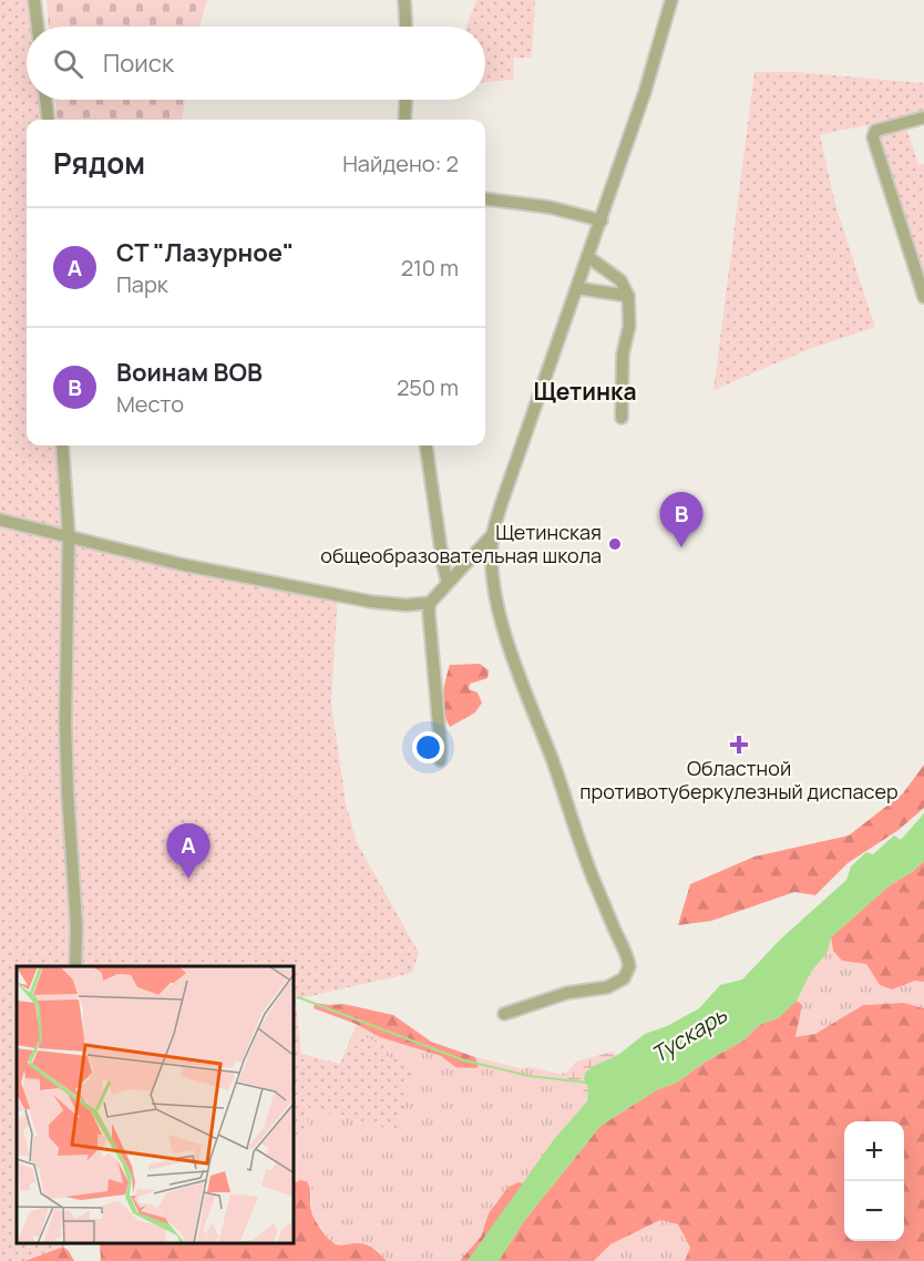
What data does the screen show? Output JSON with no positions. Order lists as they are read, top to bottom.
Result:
{
  "districts": ["Щетинка"],
  "water": ["Тускарь"],
  "places": {
    "other": ["Щетинская общеобразовательная школа"],
    "health": ["Областной противотуберкулезный диспасер"]
  },
  "page": {
    "search": "Поиск",
    "heading": ["Рядом", "Найдено: 2"],
    "list": [
      {
        "mark": "A",
        "name": "СТ \"Лазурное\"",
        "note": "Парк",
        "value": "210 m"
      },
      {
        "mark": "B",
        "name": "Воинам ВОВ",
        "note": "Место",
        "value": "250 m"
      }
    ],
    "pins": ["B", "A"],
    "map_buttons": ["+", "−"]
  }
}
